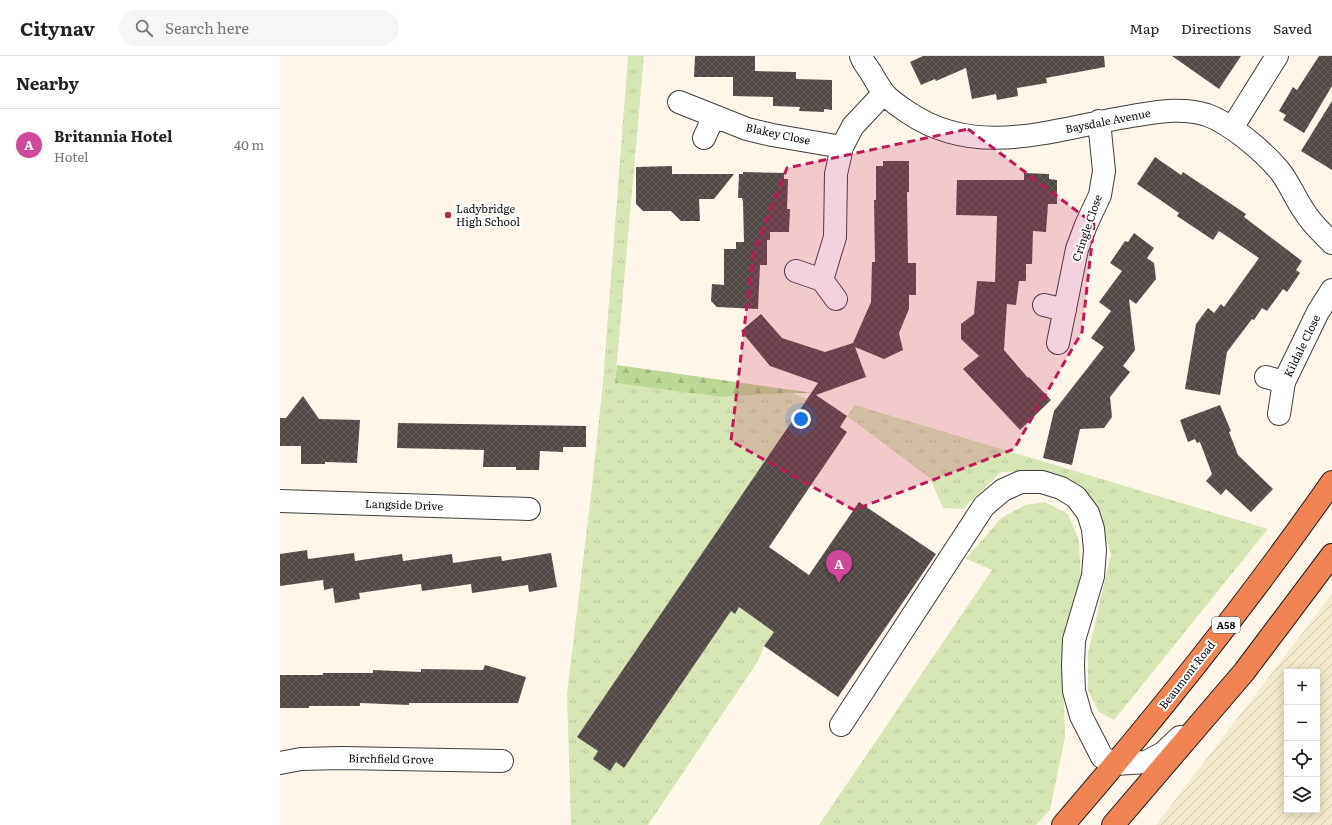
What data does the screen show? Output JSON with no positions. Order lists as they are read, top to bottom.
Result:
{
  "streets": {
    "highway": ["A58", "Beaumont Road"],
    "street": [
      "Baysdale Avenue",
      "Blakey Close",
      "Cringle Close",
      "Kildale Close",
      "Langside Drive",
      "Birchfield Grove"
    ]
  },
  "crossings": [
    ["Baysdale Avenue", "Cringle Close"]
  ],
  "places": ["Ladybridge High School"],
  "page": {
    "header": "Citynav",
    "search": "Search here",
    "nav": ["Map", "Directions", "Saved"],
    "heading": "Nearby",
    "list": [
      {
        "mark": "A",
        "name": "Britannia Hotel",
        "note": "Hotel",
        "value": "40 m"
      }
    ],
    "pins": "A",
    "map_buttons": ["+", "−"]
  }
}
